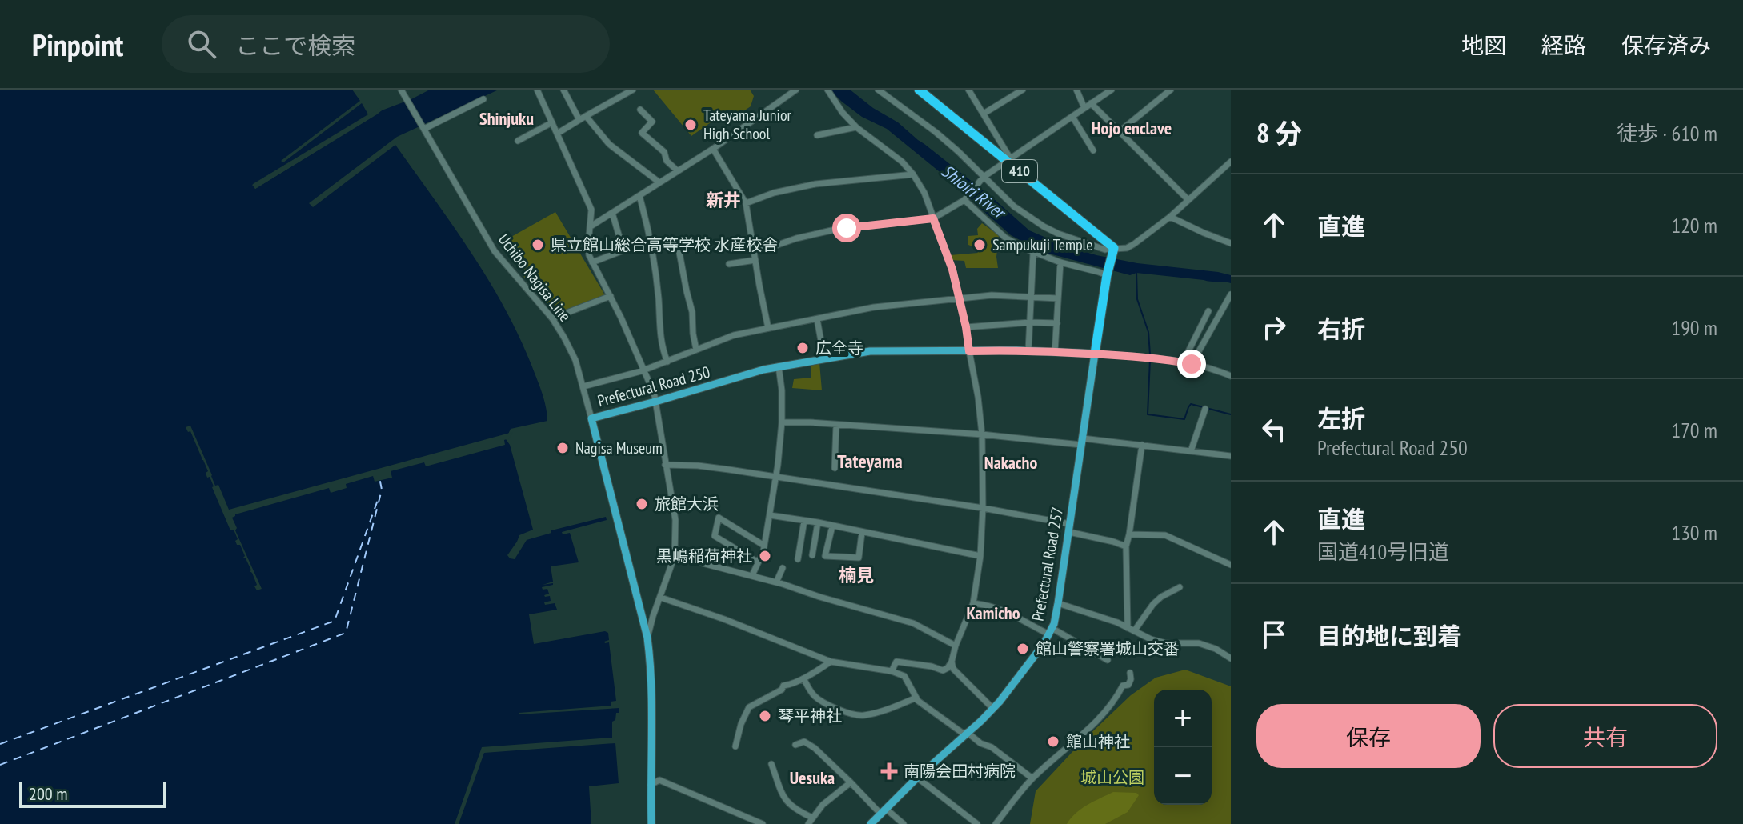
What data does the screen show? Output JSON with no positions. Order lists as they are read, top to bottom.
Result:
{
  "streets": {
    "highway": ["410"],
    "main road": ["Prefectural Road 250", "Prefectural Road 257"],
    "street": ["Uchibo Nagisa Line"]
  },
  "crossings": [
    ["Uchibo Nagisa Line", "Prefectural Road 250"],
    ["Prefectural Road 250", "Prefectural Road 257"]
  ],
  "districts": [
    "Shinjuku",
    "Hojo enclave",
    "新井",
    "Tateyama",
    "Nakacho",
    "楠見",
    "Kamicho",
    "Uesuka"
  ],
  "water": ["Shioiri River"],
  "parks": ["城山公園"],
  "places": {
    "other": [
      "Tateyama Junior High School",
      "県立館山総合高等学校 水産校舎",
      "Sampukuji Temple",
      "広全寺",
      "Nagisa Museum",
      "旅館大浜",
      "黒嶋稲荷神社",
      "館山警察署城山交番",
      "琴平神社",
      "館山神社"
    ],
    "health": ["南陽会田村病院"]
  },
  "scale_bar": "200 m",
  "page": {
    "header": "Pinpoint",
    "search": "ここで検索",
    "nav": ["地図", "経路", "保存済み"],
    "heading": ["8 分", "徒歩 · 610 m"],
    "list": [
      ["直進", "120 m"],
      ["右折", "190 m"],
      ["左折", "Prefectural Road 250", "170 m"],
      ["直進", "国道410号旧道", "130 m"],
      "目的地に到着"
    ],
    "buttons": ["保存", "共有"],
    "map_buttons": ["+", "−"],
    "scale": "200 m"
  }
}
